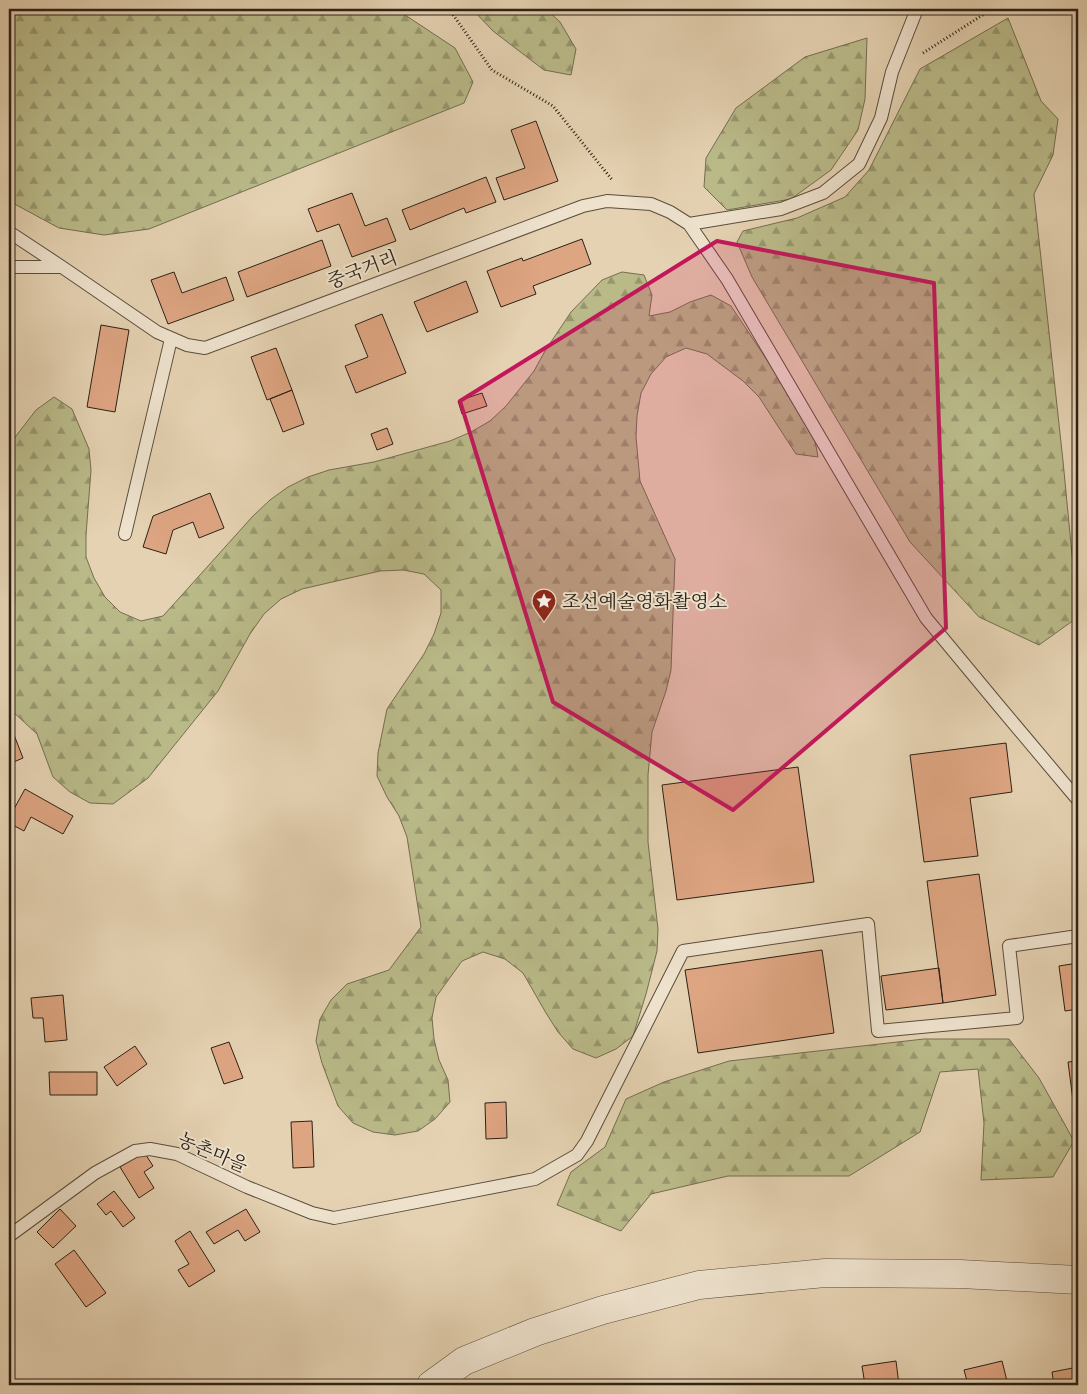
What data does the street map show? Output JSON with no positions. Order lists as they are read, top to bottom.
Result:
{
  "streets": {
    "lane": ["중국거리", "농촌마을"]
  },
  "places": {
    "place": ["조선예술영화촬영소"]
  }
}
